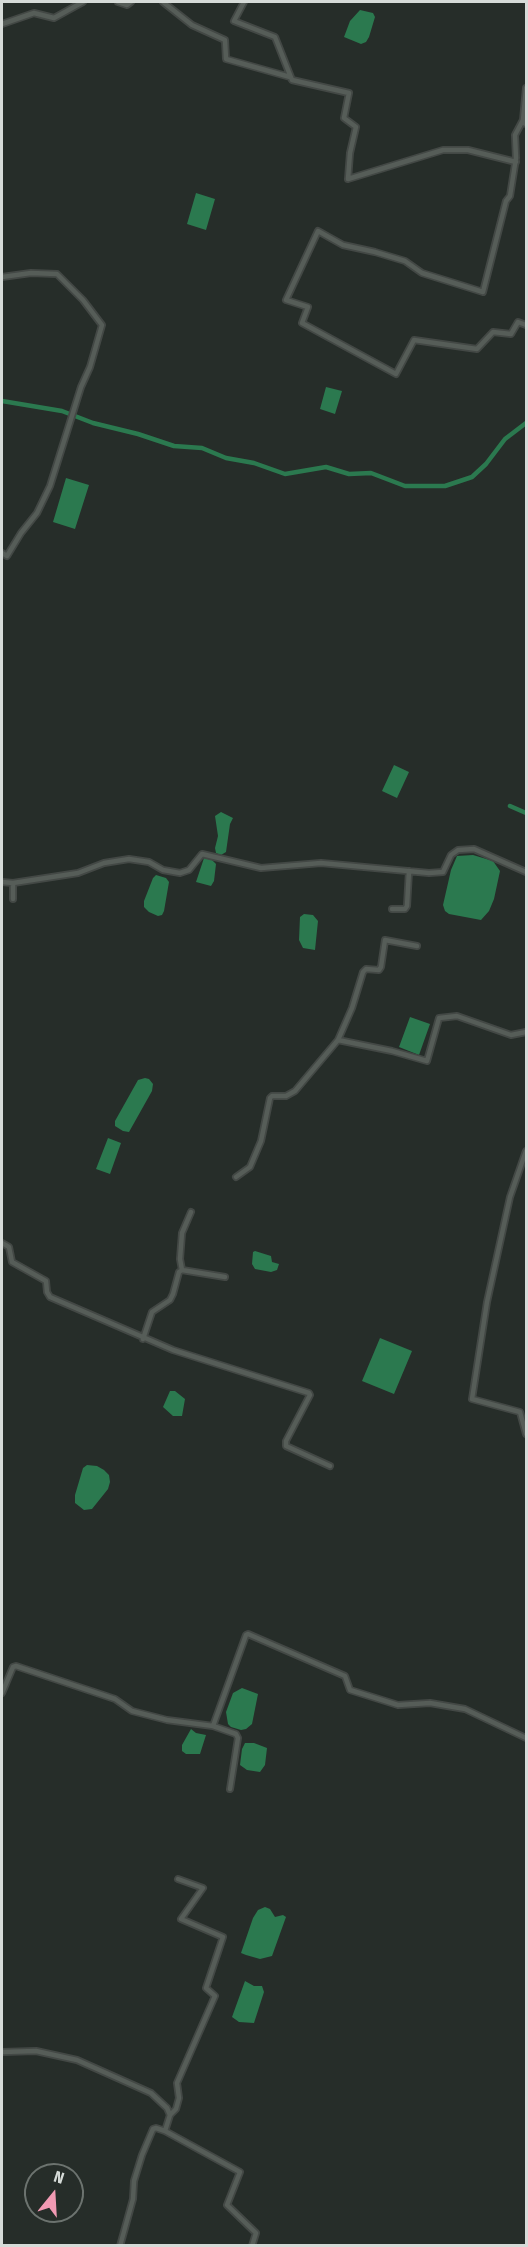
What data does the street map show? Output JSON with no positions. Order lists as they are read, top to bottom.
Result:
{
  "north": "top"
}
